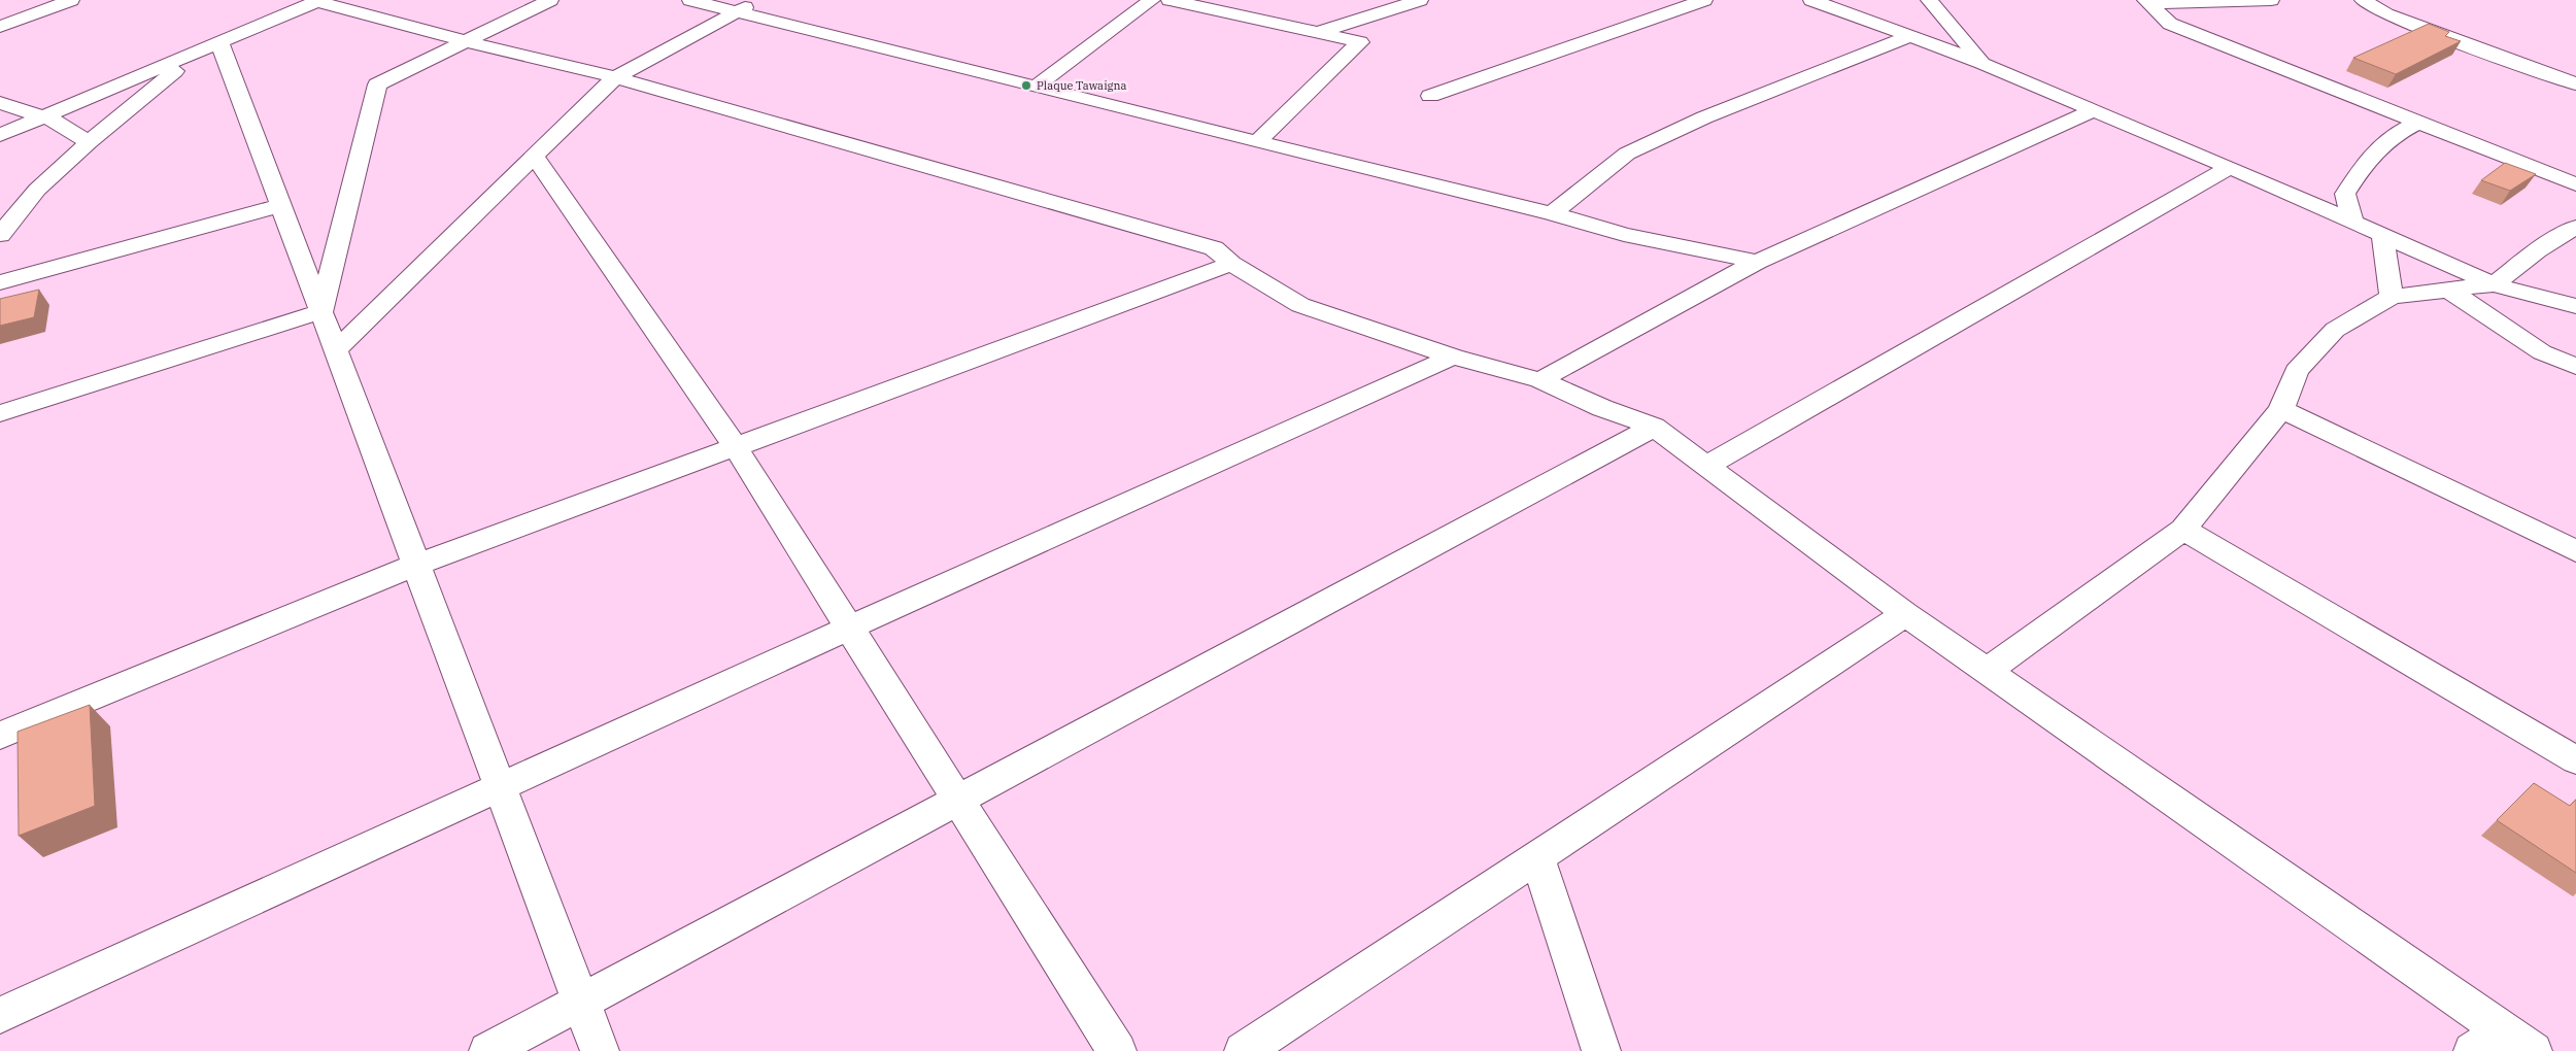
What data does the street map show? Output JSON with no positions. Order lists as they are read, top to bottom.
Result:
{
  "places": ["Plaque Tawaigna"]
}
